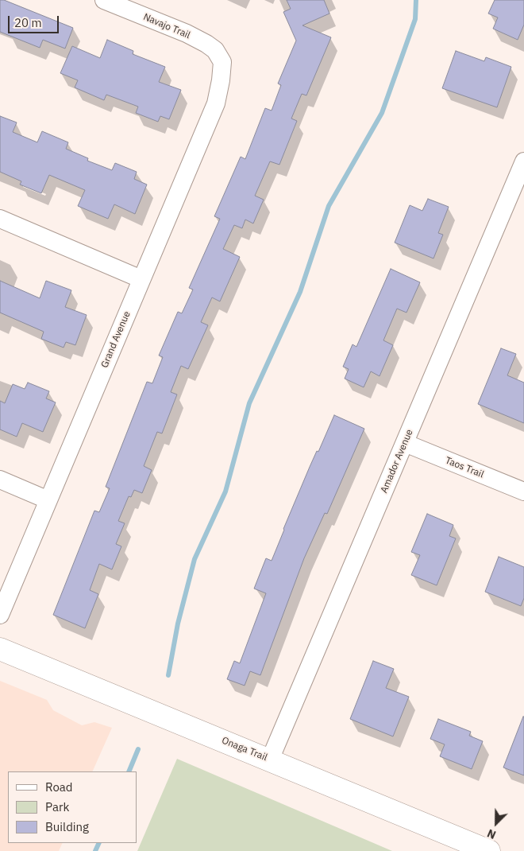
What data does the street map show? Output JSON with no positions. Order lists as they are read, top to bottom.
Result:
{
  "streets": {
    "street": [
      "Navajo Trail",
      "Grand Avenue",
      "Amador Avenue",
      "Taos Trail",
      "Onaga Trail"
    ]
  },
  "crossings": [
    ["Navajo Trail", "Grand Avenue"],
    ["Amador Avenue", "Taos Trail"],
    ["Amador Avenue", "Onaga Trail"]
  ],
  "legend": ["Road", "Park", "Building"],
  "scale_bar": "20 m",
  "north": "bottom left"
}
